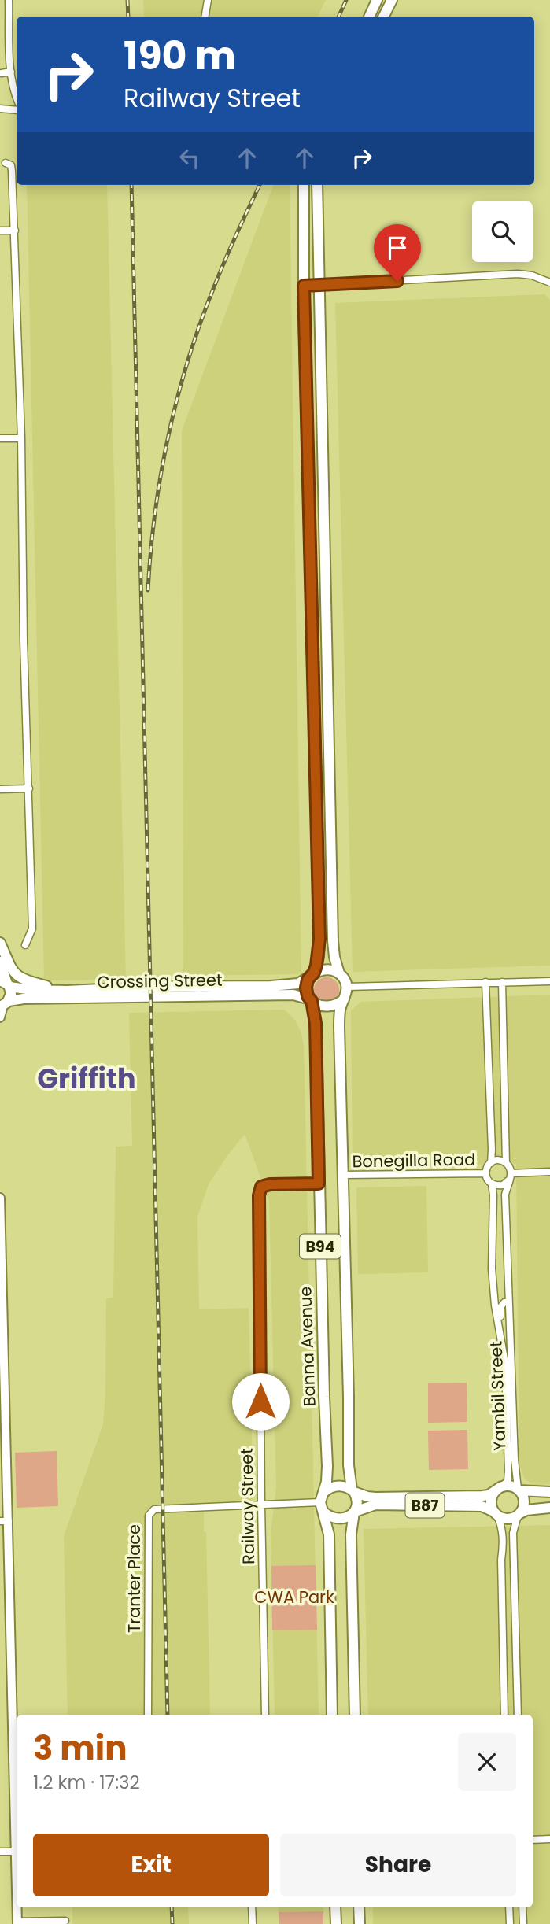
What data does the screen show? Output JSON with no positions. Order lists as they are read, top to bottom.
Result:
{
  "streets": {
    "main road": [
      "Crossing Street",
      "B94",
      "Banna Avenue",
      "B87"
    ],
    "street": [
      "Bonegilla Road",
      "Yambil Street",
      "Railway Street",
      "Tranter Place"
    ]
  },
  "crossings": [
    ["Crossing Street", "B94"],
    ["Crossing Street", "Banna Avenue"],
    ["Bonegilla Road", "B94"],
    ["Bonegilla Road", "Yambil Street"],
    ["B94", "Banna Avenue"],
    ["B94", "B87"],
    ["B94", "Tranter Place"],
    ["Banna Avenue", "B87"],
    ["Banna Avenue", "Railway Street"],
    ["Banna Avenue", "Tranter Place"],
    ["Yambil Street", "B87"],
    ["B87", "Tranter Place"],
    ["Railway Street", "Tranter Place"]
  ],
  "districts": ["Griffith"],
  "parks": ["CWA Park"],
  "page": {
    "turn": ["190 m", "Railway Street"],
    "heading": ["3 min", "1.2 km · 17:32"],
    "buttons": ["Exit", "Share"]
  }
}
